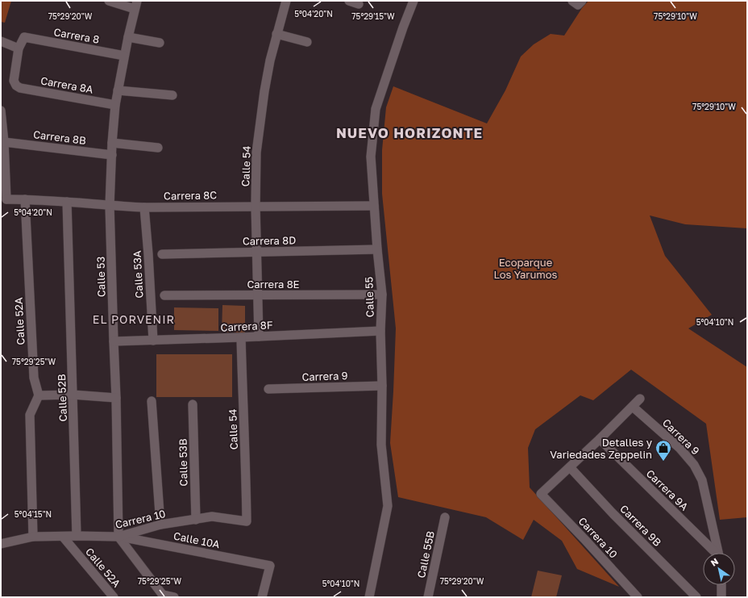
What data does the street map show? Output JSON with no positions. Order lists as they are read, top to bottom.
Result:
{
  "streets": {
    "street": [
      "Carrera 8",
      "Carrera 8A",
      "Carrera 8B",
      "Calle 54",
      "Carrera 8C",
      "Carrera 8D",
      "Calle 53A",
      "Calle 53",
      "Carrera 8E",
      "Calle 55",
      "Calle 52A",
      "Carrera 8F",
      "Carrera 9",
      "Calle 52B",
      "Calle 53B",
      "Carrera 9A",
      "Carrera 10",
      "Carrera 9B",
      "Calle 10A",
      "Calle 55B"
    ]
  },
  "crossings": [
    ["Carrera 8", "Carrera 8A"],
    ["Carrera 8", "Calle 53"],
    ["Carrera 8A", "Calle 53"],
    ["Carrera 8B", "Calle 53"],
    ["Calle 54", "Carrera 8C"],
    ["Calle 54", "Carrera 8D"],
    ["Calle 54", "Carrera 8E"],
    ["Calle 54", "Carrera 8F"],
    ["Calle 54", "Carrera 10"],
    ["Carrera 8C", "Calle 53A"],
    ["Carrera 8C", "Calle 53"],
    ["Carrera 8C", "Calle 55"],
    ["Carrera 8C", "Calle 52A"],
    ["Carrera 8C", "Calle 52B"],
    ["Carrera 8D", "Calle 55"],
    ["Calle 53A", "Carrera 8F"],
    ["Calle 53", "Carrera 8F"],
    ["Calle 53", "Carrera 10"],
    ["Calle 53", "Calle 10A"],
    ["Carrera 8E", "Calle 55"],
    ["Calle 55", "Carrera 8F"],
    ["Calle 55", "Carrera 9"],
    ["Calle 52A", "Carrera 10"],
    ["Calle 52B", "Carrera 10"],
    ["Calle 53B", "Carrera 10"],
    ["Carrera 10", "Carrera 9B"],
    ["Carrera 10", "Calle 10A"]
  ],
  "districts": ["NUEVO HORIZONTE", "EL PORVENIR"],
  "parks": ["Ecoparque Los Yarumos"],
  "places": {
    "shop": ["Detalles y Variedades Zeppelin"]
  },
  "north": "top left",
  "coordinates": [
    "5°04'20\"N",
    "75°29'20\"W",
    "75°29'15\"W",
    "75°29'10\"W",
    "5°04'10\"N",
    "75°29'25\"W",
    "5°04'15\"N"
  ]
}
